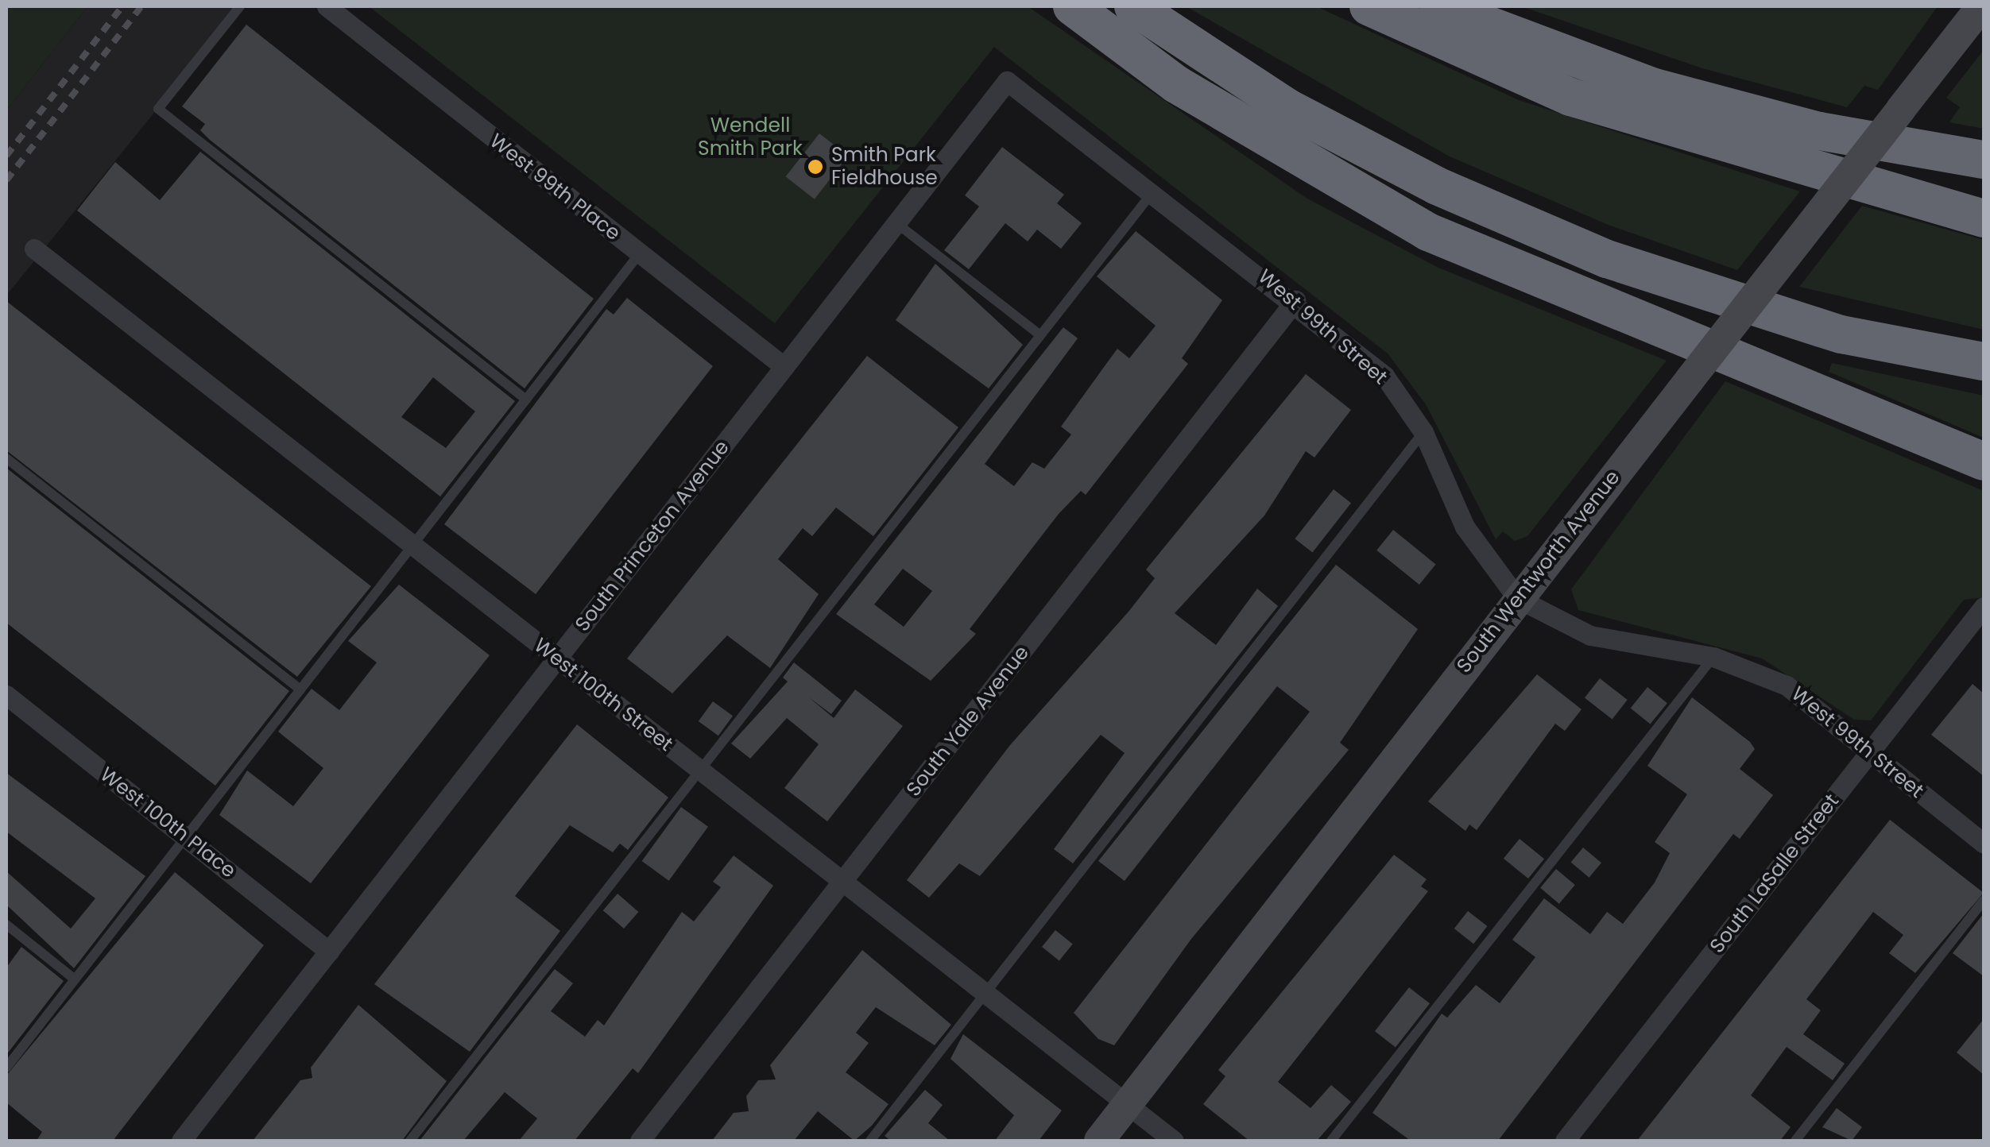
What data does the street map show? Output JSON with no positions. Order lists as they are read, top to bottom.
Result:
{
  "streets": {
    "street": [
      "West 99th Place",
      "West 99th Street",
      "South Princeton Avenue",
      "South Wentworth Avenue",
      "West 100th Street",
      "South Yale Avenue",
      "West 100th Place",
      "South LaSalle Street"
    ]
  },
  "crossings": [
    ["West 99th Place", "South Princeton Avenue"],
    ["West 99th Street", "South Princeton Avenue"],
    ["West 99th Street", "South Wentworth Avenue"],
    ["West 99th Street", "South Yale Avenue"],
    ["West 99th Street", "South LaSalle Street"],
    ["South Princeton Avenue", "West 100th Street"],
    ["South Princeton Avenue", "West 100th Place"],
    ["South Wentworth Avenue", "West 100th Street"],
    ["West 100th Street", "South Yale Avenue"]
  ],
  "parks": ["Wendell Smith Park"],
  "places": ["Smith Park Fieldhouse"]
}
